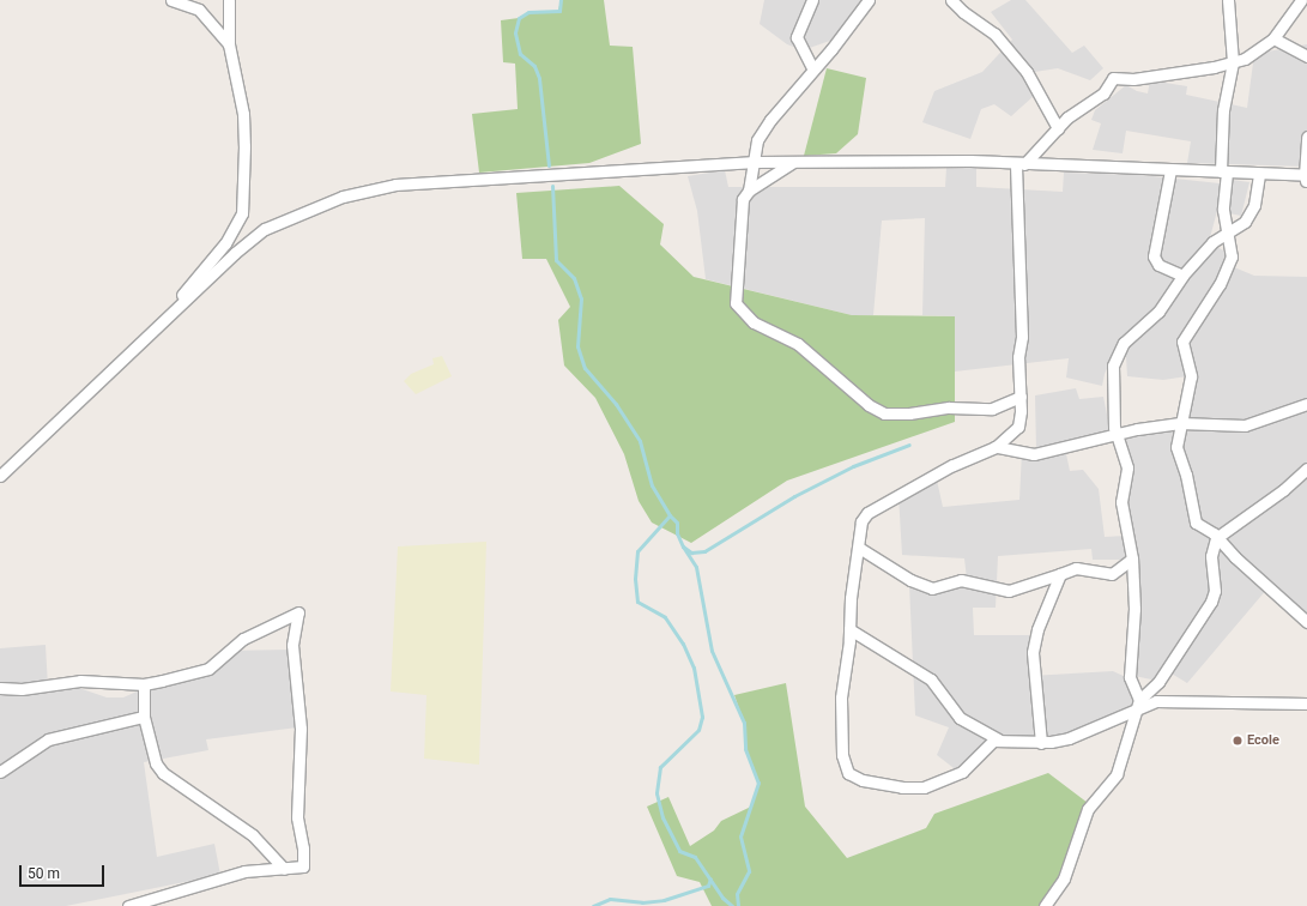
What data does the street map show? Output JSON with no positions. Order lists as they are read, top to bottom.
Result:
{
  "places": ["Ecole"],
  "scale_bar": "50 m"
}
